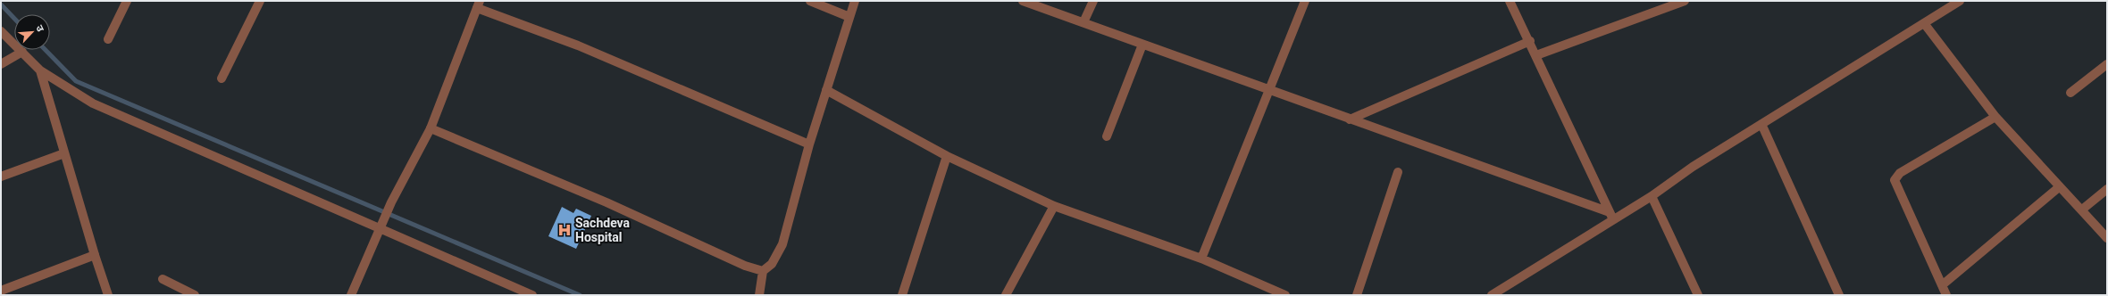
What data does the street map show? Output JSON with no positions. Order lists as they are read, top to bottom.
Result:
{
  "places": {
    "hospital": ["Sachdeva Hospital"]
  },
  "north": "top right"
}
